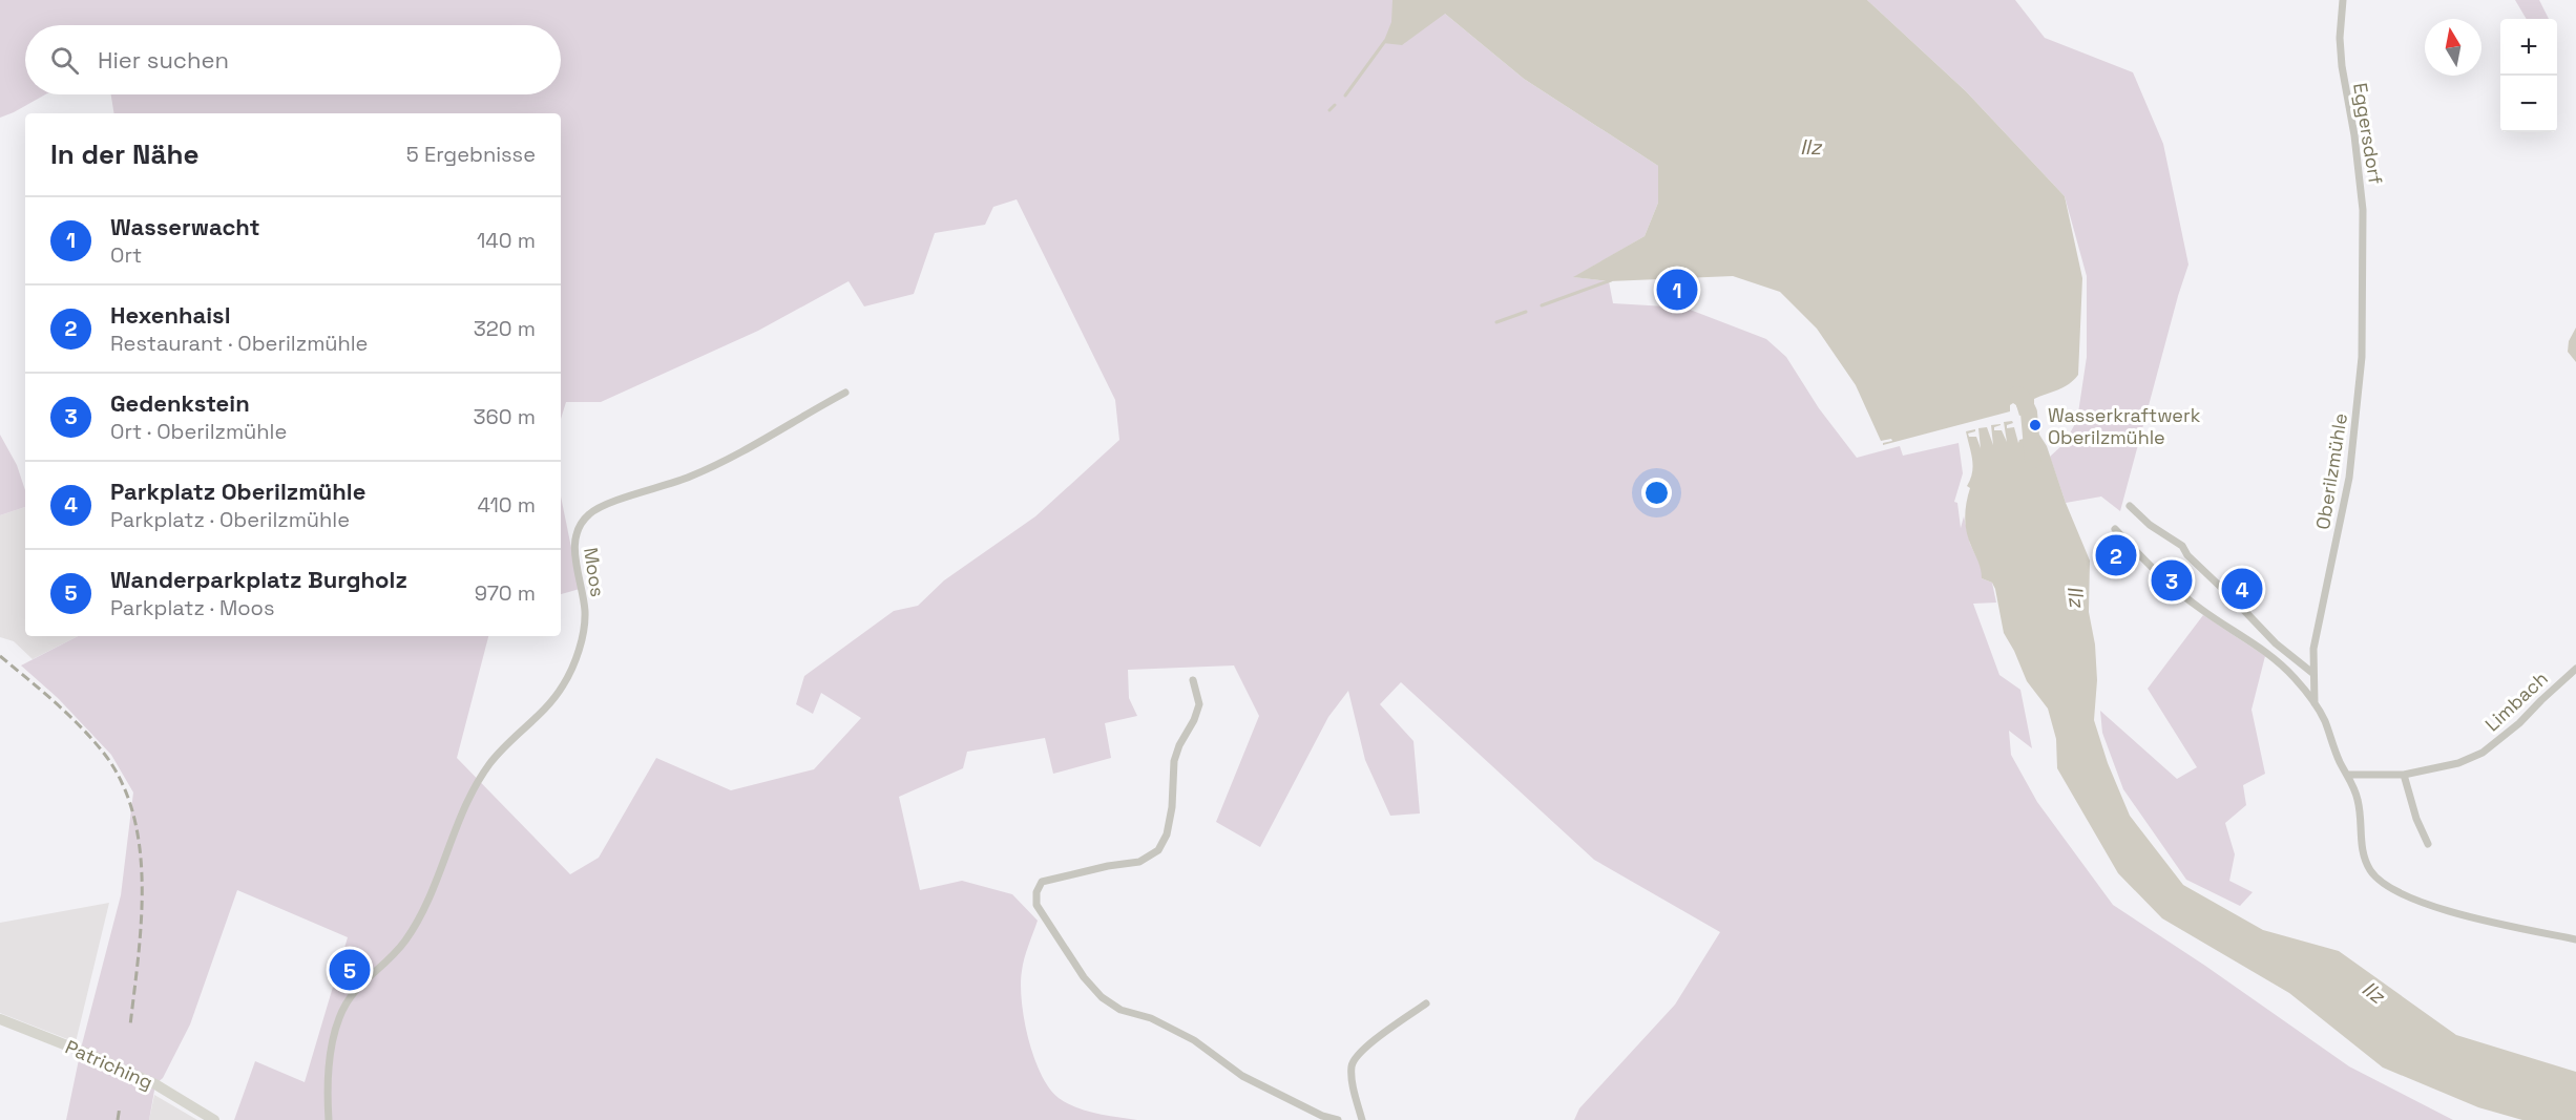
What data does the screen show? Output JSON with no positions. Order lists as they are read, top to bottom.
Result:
{
  "streets": {
    "street": [
      "Eggersdorf",
      "Oberilzmühle",
      "Moos",
      "Limbach",
      "Patriching"
    ]
  },
  "crossings": [
    ["Eggersdorf", "Oberilzmühle"]
  ],
  "water": ["Ilz"],
  "places": ["Wasserkraftwerk Oberilzmühle"],
  "north": "top",
  "page": {
    "map_buttons": ["+", "−"],
    "search": "Hier suchen",
    "heading": ["In der Nähe", "5 Ergebnisse"],
    "list": [
      {
        "mark": "1",
        "name": "Wasserwacht",
        "note": "Ort",
        "value": "140 m"
      },
      {
        "mark": "2",
        "name": "Hexenhaisl",
        "note": "Restaurant · Oberilzmühle",
        "value": "320 m"
      },
      {
        "mark": "3",
        "name": "Gedenkstein",
        "note": "Ort · Oberilzmühle",
        "value": "360 m"
      },
      {
        "mark": "4",
        "name": "Parkplatz Oberilzmühle",
        "note": "Parkplatz · Oberilzmühle",
        "value": "410 m"
      },
      {
        "mark": "5",
        "name": "Wanderparkplatz Burgholz",
        "note": "Parkplatz · Moos",
        "value": "970 m"
      }
    ],
    "pins": [
      "1",
      "2",
      "3",
      "4",
      "5"
    ]
  }
}
